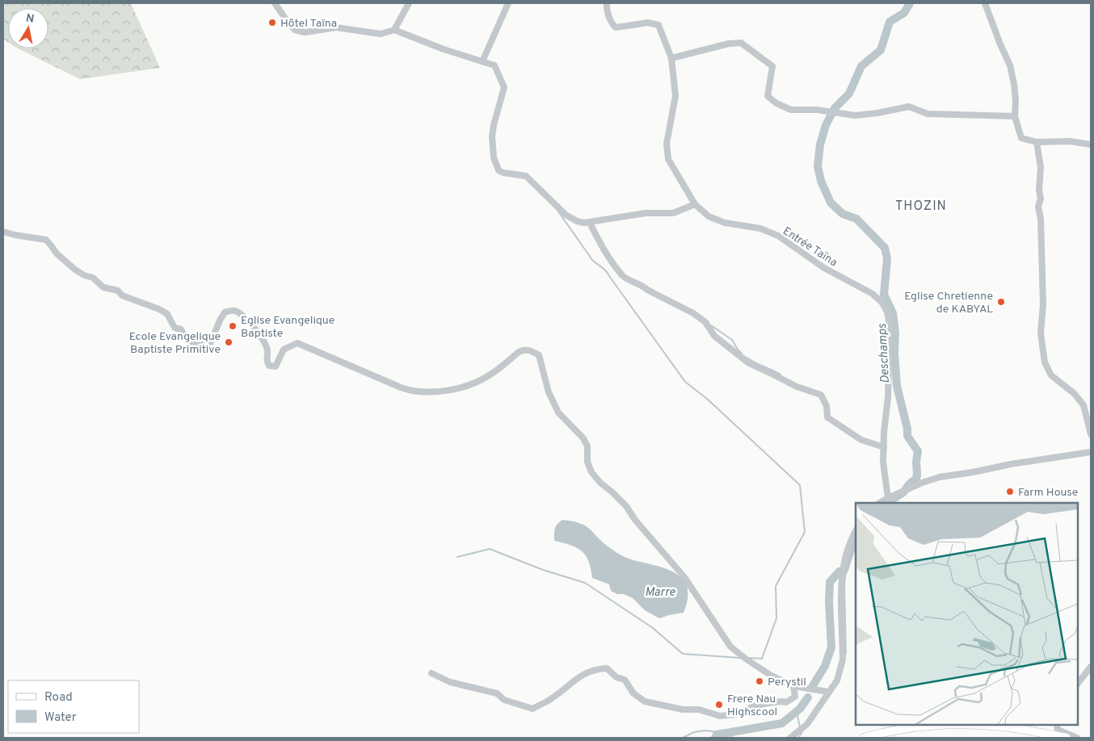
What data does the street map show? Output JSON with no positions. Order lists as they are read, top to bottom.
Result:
{
  "streets": {
    "street": ["Entrée Taïna"]
  },
  "districts": ["THOZIN"],
  "water": ["Deschamps", "Marre"],
  "places": [
    "Hôtel Taïna",
    "Eglise Chretienne de KABYAL",
    "Eglise Evangelique Baptiste",
    "Ecole Evangelique Baptiste Primitive",
    "Farm House",
    "Perystil",
    "Frere Nau Highscool"
  ],
  "legend": ["Road", "Water"],
  "north": "top"
}
